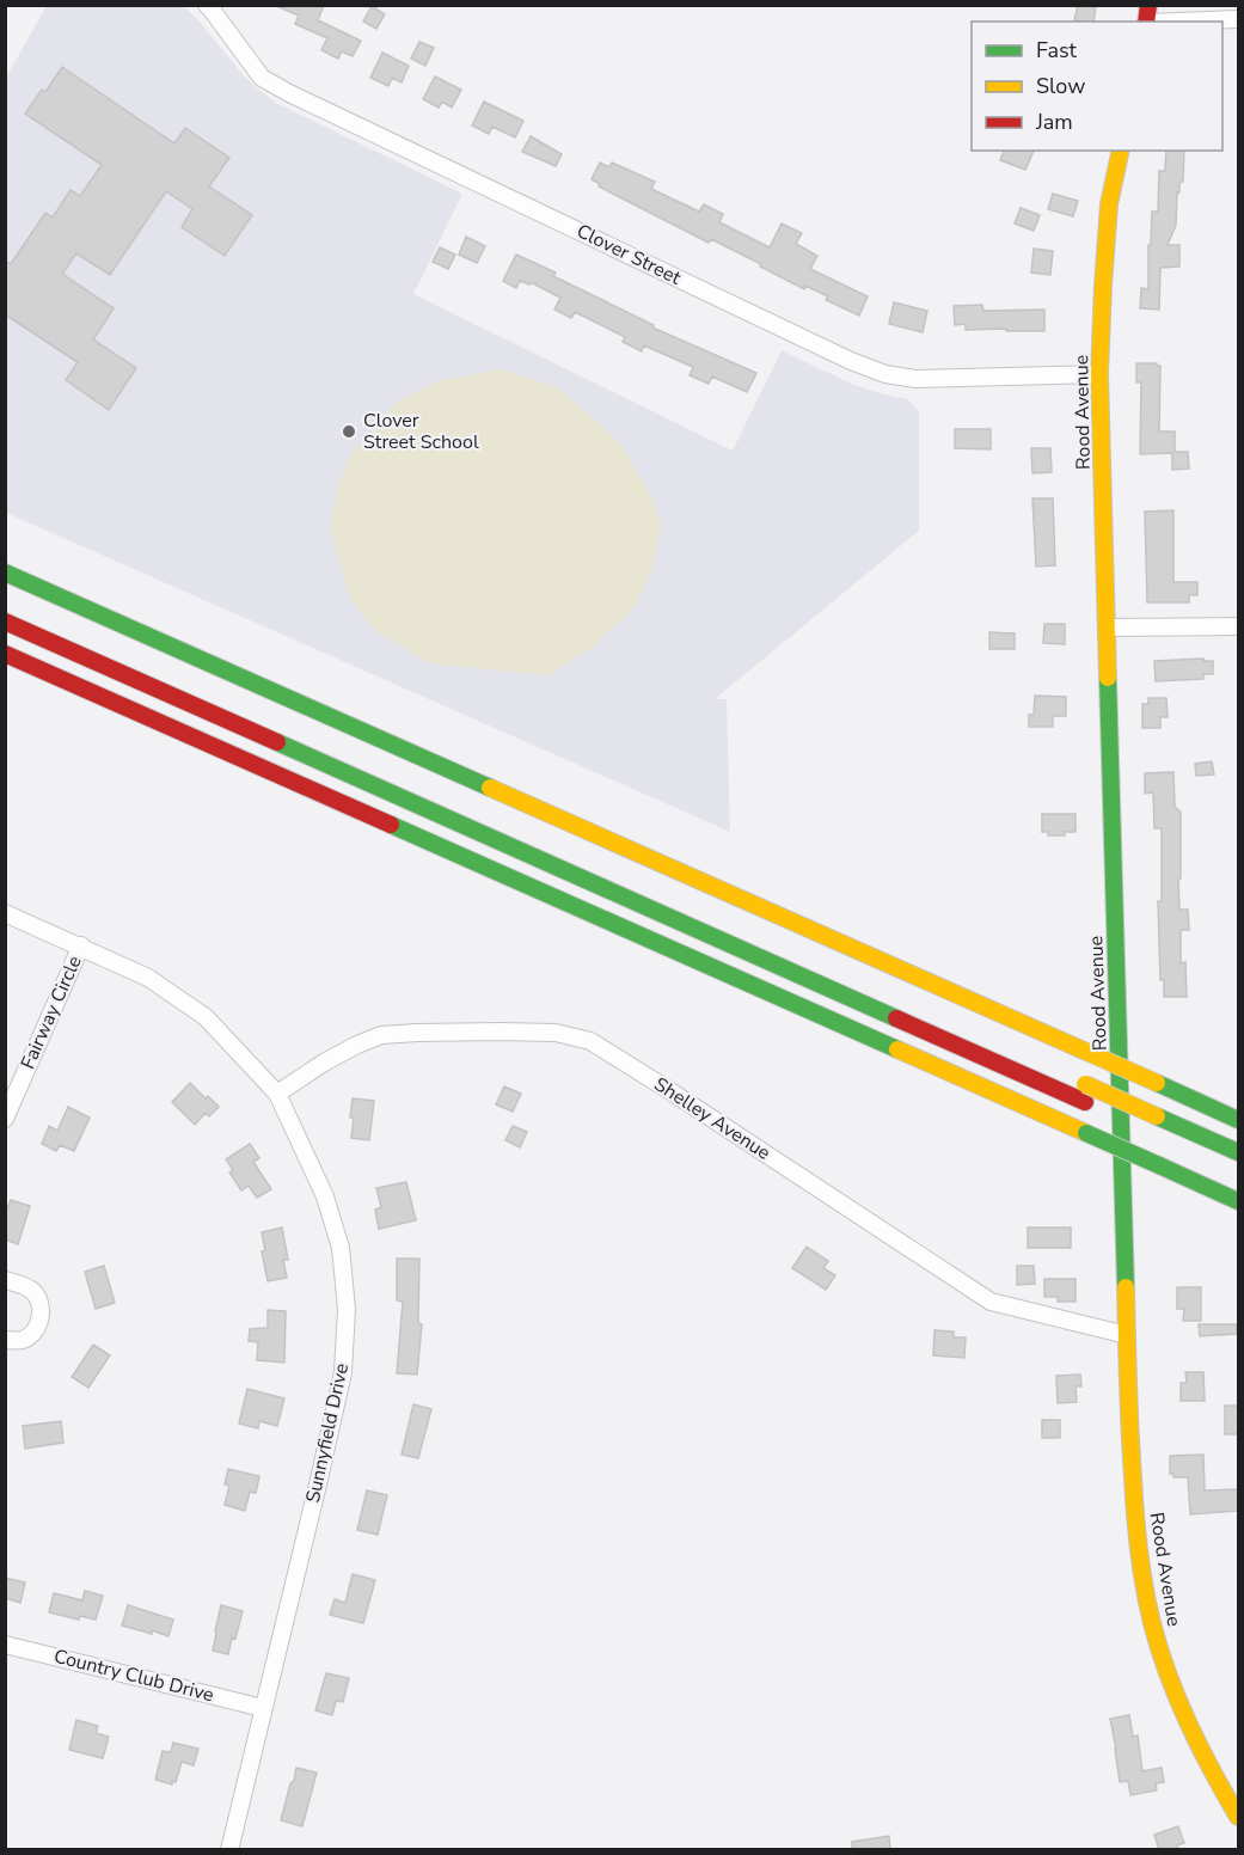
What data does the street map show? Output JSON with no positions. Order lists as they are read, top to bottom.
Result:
{
  "streets": {
    "main road": ["Rood Avenue"],
    "street": [
      "Clover Street",
      "Fairway Circle",
      "Shelley Avenue",
      "Sunnyfield Drive",
      "Country Club Drive"
    ]
  },
  "crossings": [
    ["Clover Street", "Rood Avenue"],
    ["Rood Avenue", "Shelley Avenue"],
    ["Fairway Circle", "Sunnyfield Drive"],
    ["Shelley Avenue", "Sunnyfield Drive"],
    ["Sunnyfield Drive", "Country Club Drive"]
  ],
  "places": ["Clover Street School"],
  "legend": ["Fast", "Slow", "Jam"]
}
